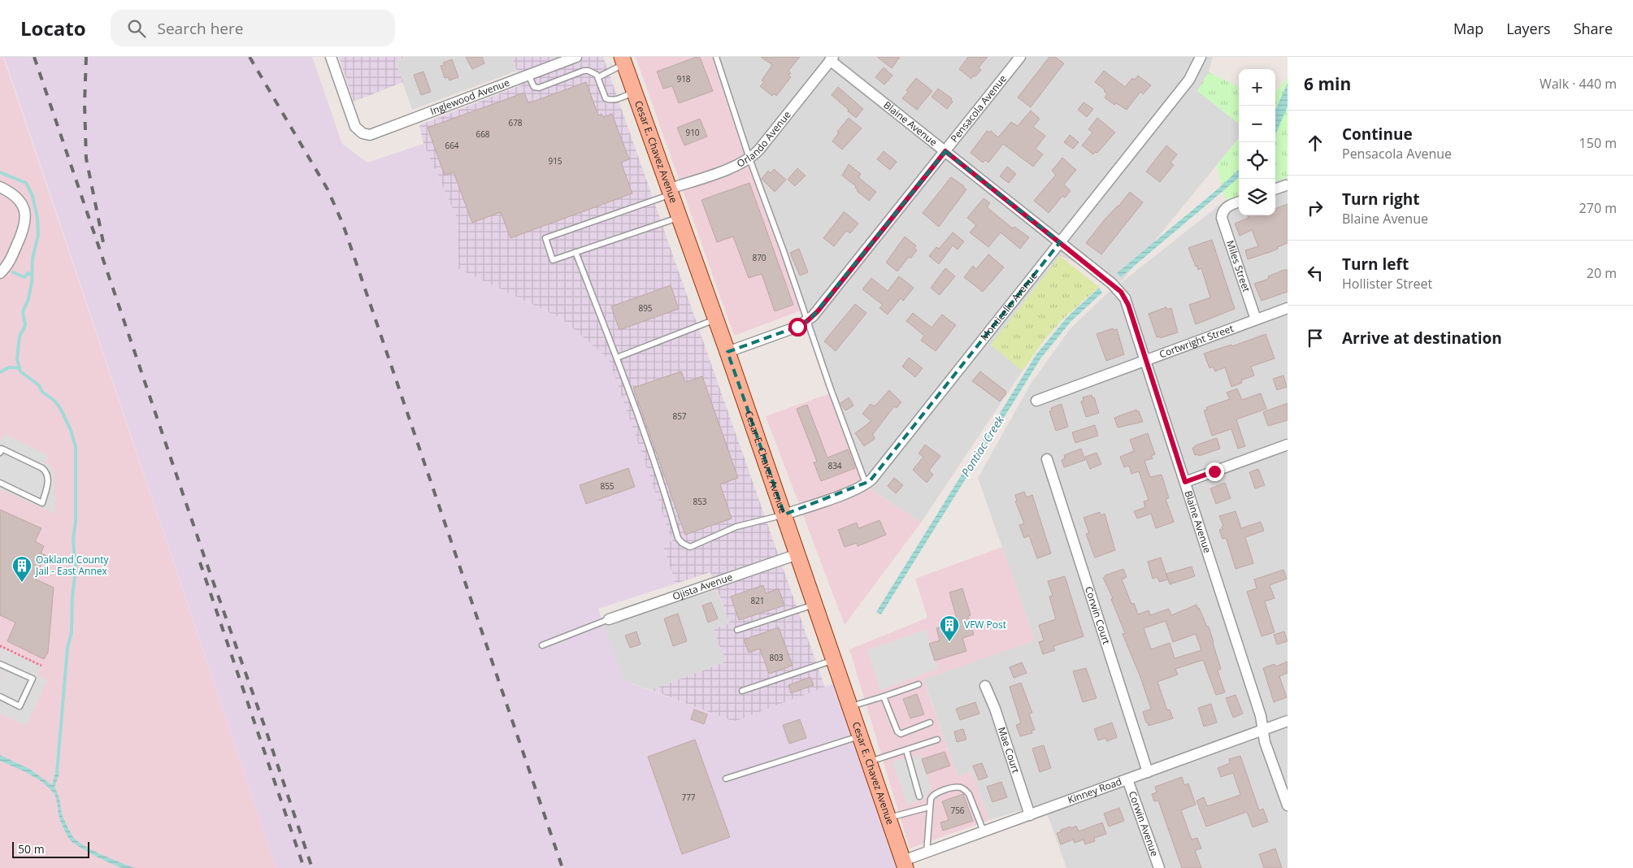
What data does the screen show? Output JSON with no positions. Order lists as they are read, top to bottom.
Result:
{
  "streets": {
    "main road": ["Cesar E. Chavez Avenue"],
    "street": [
      "Inglewood Avenue",
      "Pensacola Avenue",
      "Blaine Avenue",
      "Orlando Avenue",
      "Miles Street",
      "Monticello Avenue",
      "Cortwright Street",
      "Ojista Avenue",
      "Corwin Court",
      "Mae Court",
      "Kinney Road",
      "Corwin Avenue"
    ]
  },
  "crossings": [
    ["Pensacola Avenue", "Blaine Avenue"],
    ["Pensacola Avenue", "Cesar E. Chavez Avenue"],
    ["Blaine Avenue", "Orlando Avenue"],
    ["Blaine Avenue", "Monticello Avenue"],
    ["Blaine Avenue", "Cortwright Street"],
    ["Blaine Avenue", "Kinney Road"],
    ["Orlando Avenue", "Cesar E. Chavez Avenue"],
    ["Cesar E. Chavez Avenue", "Monticello Avenue"],
    ["Cesar E. Chavez Avenue", "Ojista Avenue"],
    ["Cesar E. Chavez Avenue", "Kinney Road"],
    ["Miles Street", "Cortwright Street"],
    ["Corwin Court", "Kinney Road"],
    ["Mae Court", "Kinney Road"],
    ["Kinney Road", "Corwin Avenue"]
  ],
  "water": ["Pontiac Creek"],
  "places": {
    "building": ["Oakland County Jail - East Annex", "VFW Post"]
  },
  "house_numbers": [
    "918",
    "678",
    "910",
    "668",
    "664",
    "915",
    "870",
    "895",
    "857",
    "834",
    "855",
    "853",
    "821",
    "803",
    "777",
    "756"
  ],
  "scale_bar": "50 m",
  "page": {
    "header": "Locato",
    "search": "Search here",
    "nav": ["Map", "Layers", "Share"],
    "heading": ["6 min", "Walk · 440 m"],
    "map_buttons": ["+", "−"],
    "list": [
      ["Continue", "Pensacola Avenue", "150 m"],
      ["Turn right", "Blaine Avenue", "270 m"],
      ["Turn left", "Hollister Street", "20 m"],
      "Arrive at destination"
    ],
    "scale": "50 m"
  }
}
